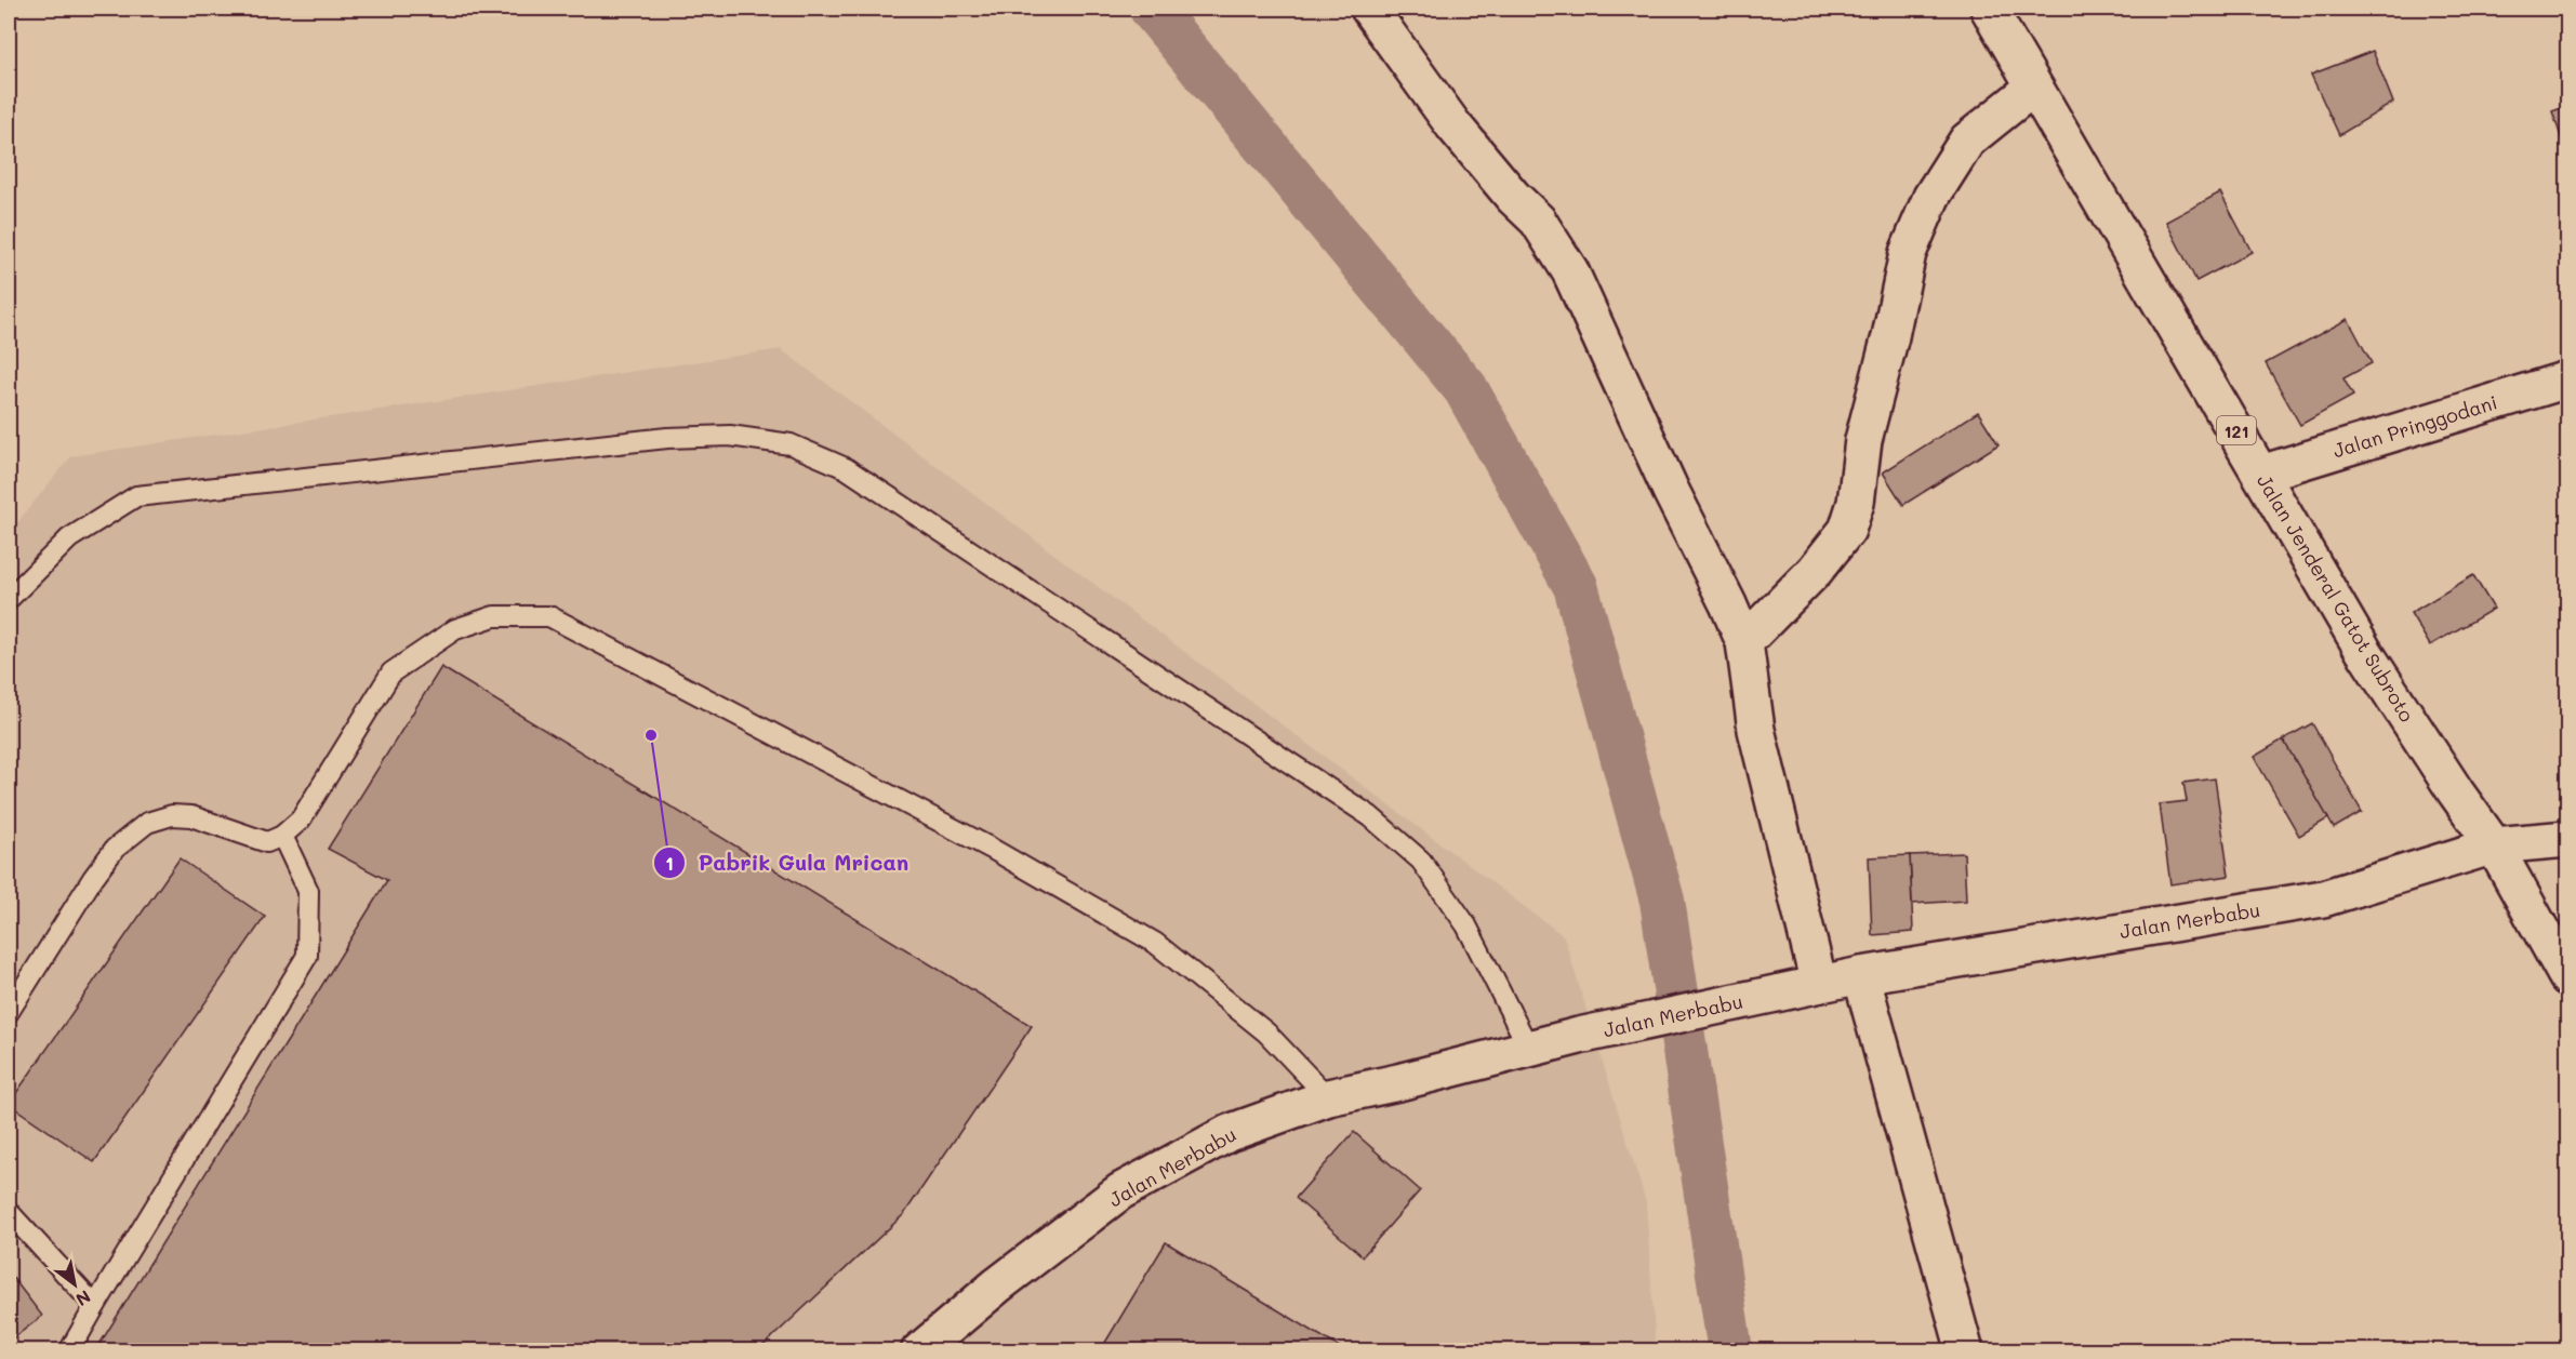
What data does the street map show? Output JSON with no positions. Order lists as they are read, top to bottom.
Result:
{
  "streets": {
    "main road": [
      "Jalan Pringgodani",
      "121",
      "Jalan Jenderal Gatot Subroto",
      "Jalan Merbabu"
    ]
  },
  "crossings": [
    ["Jalan Pringgodani", "Jalan Jenderal Gatot Subroto"],
    ["Jalan Jenderal Gatot Subroto", "Jalan Merbabu"]
  ],
  "places": ["Pabrik Gula Mrican"],
  "north": "bottom right"
}
